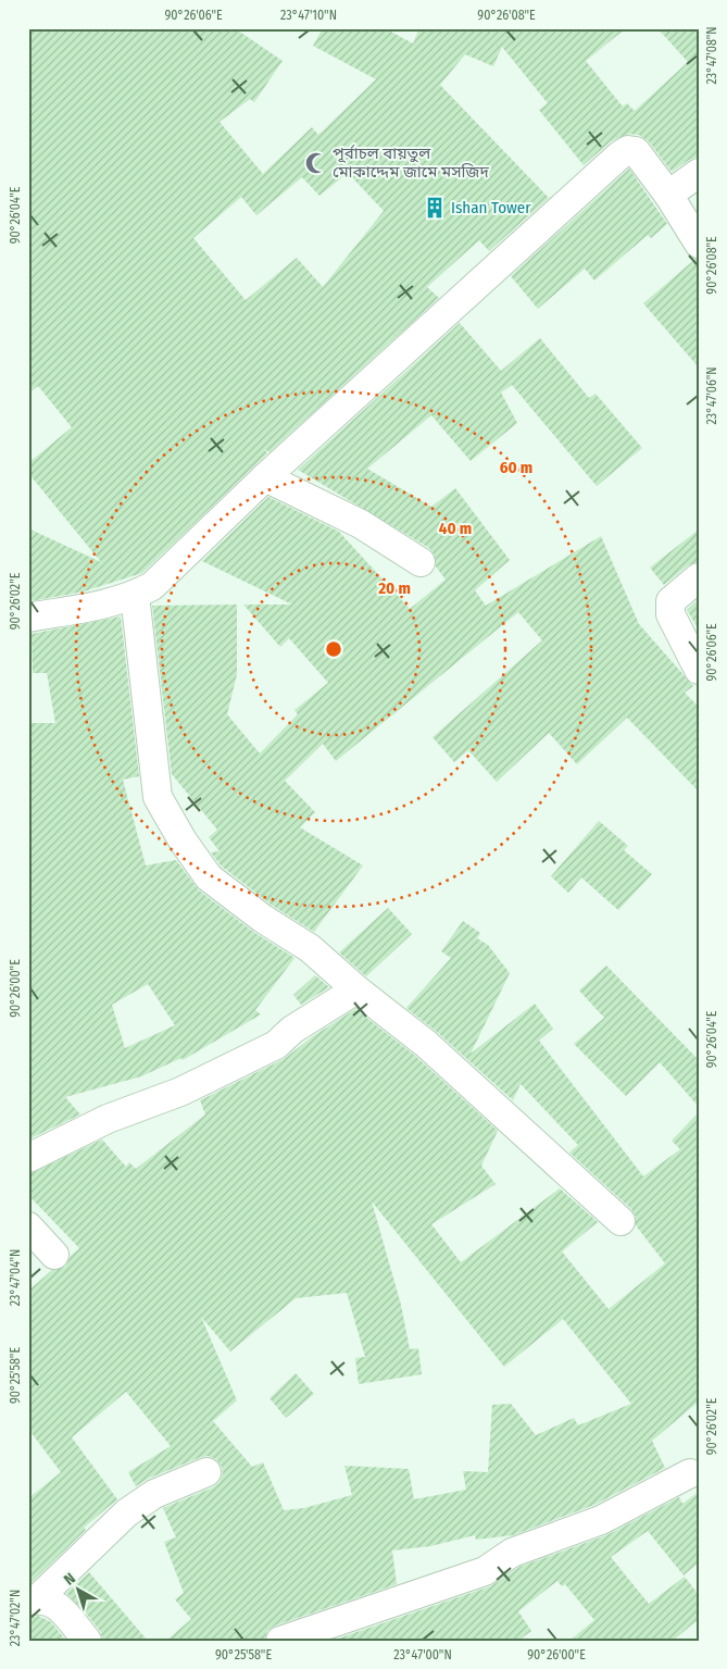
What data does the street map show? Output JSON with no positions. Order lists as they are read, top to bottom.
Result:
{
  "places": {
    "mosque": ["পূর্বাচল বায়তুল মোকাদ্দেম জামে মসজিদ"],
    "building": ["Ishan Tower"]
  },
  "north": "top left",
  "coordinates": [
    "90°26'06\"E",
    "23°47'10\"N",
    "90°26'08\"E",
    "23°47'08\"N",
    "90°26'04\"E",
    "23°47'06\"N",
    "90°26'02\"E",
    "90°26'00\"E",
    "23°47'04\"N",
    "90°25'58\"E",
    "23°47'02\"N",
    "23°47'00\"N"
  ],
  "rings": ["60 m", "40 m", "20 m"]
}
